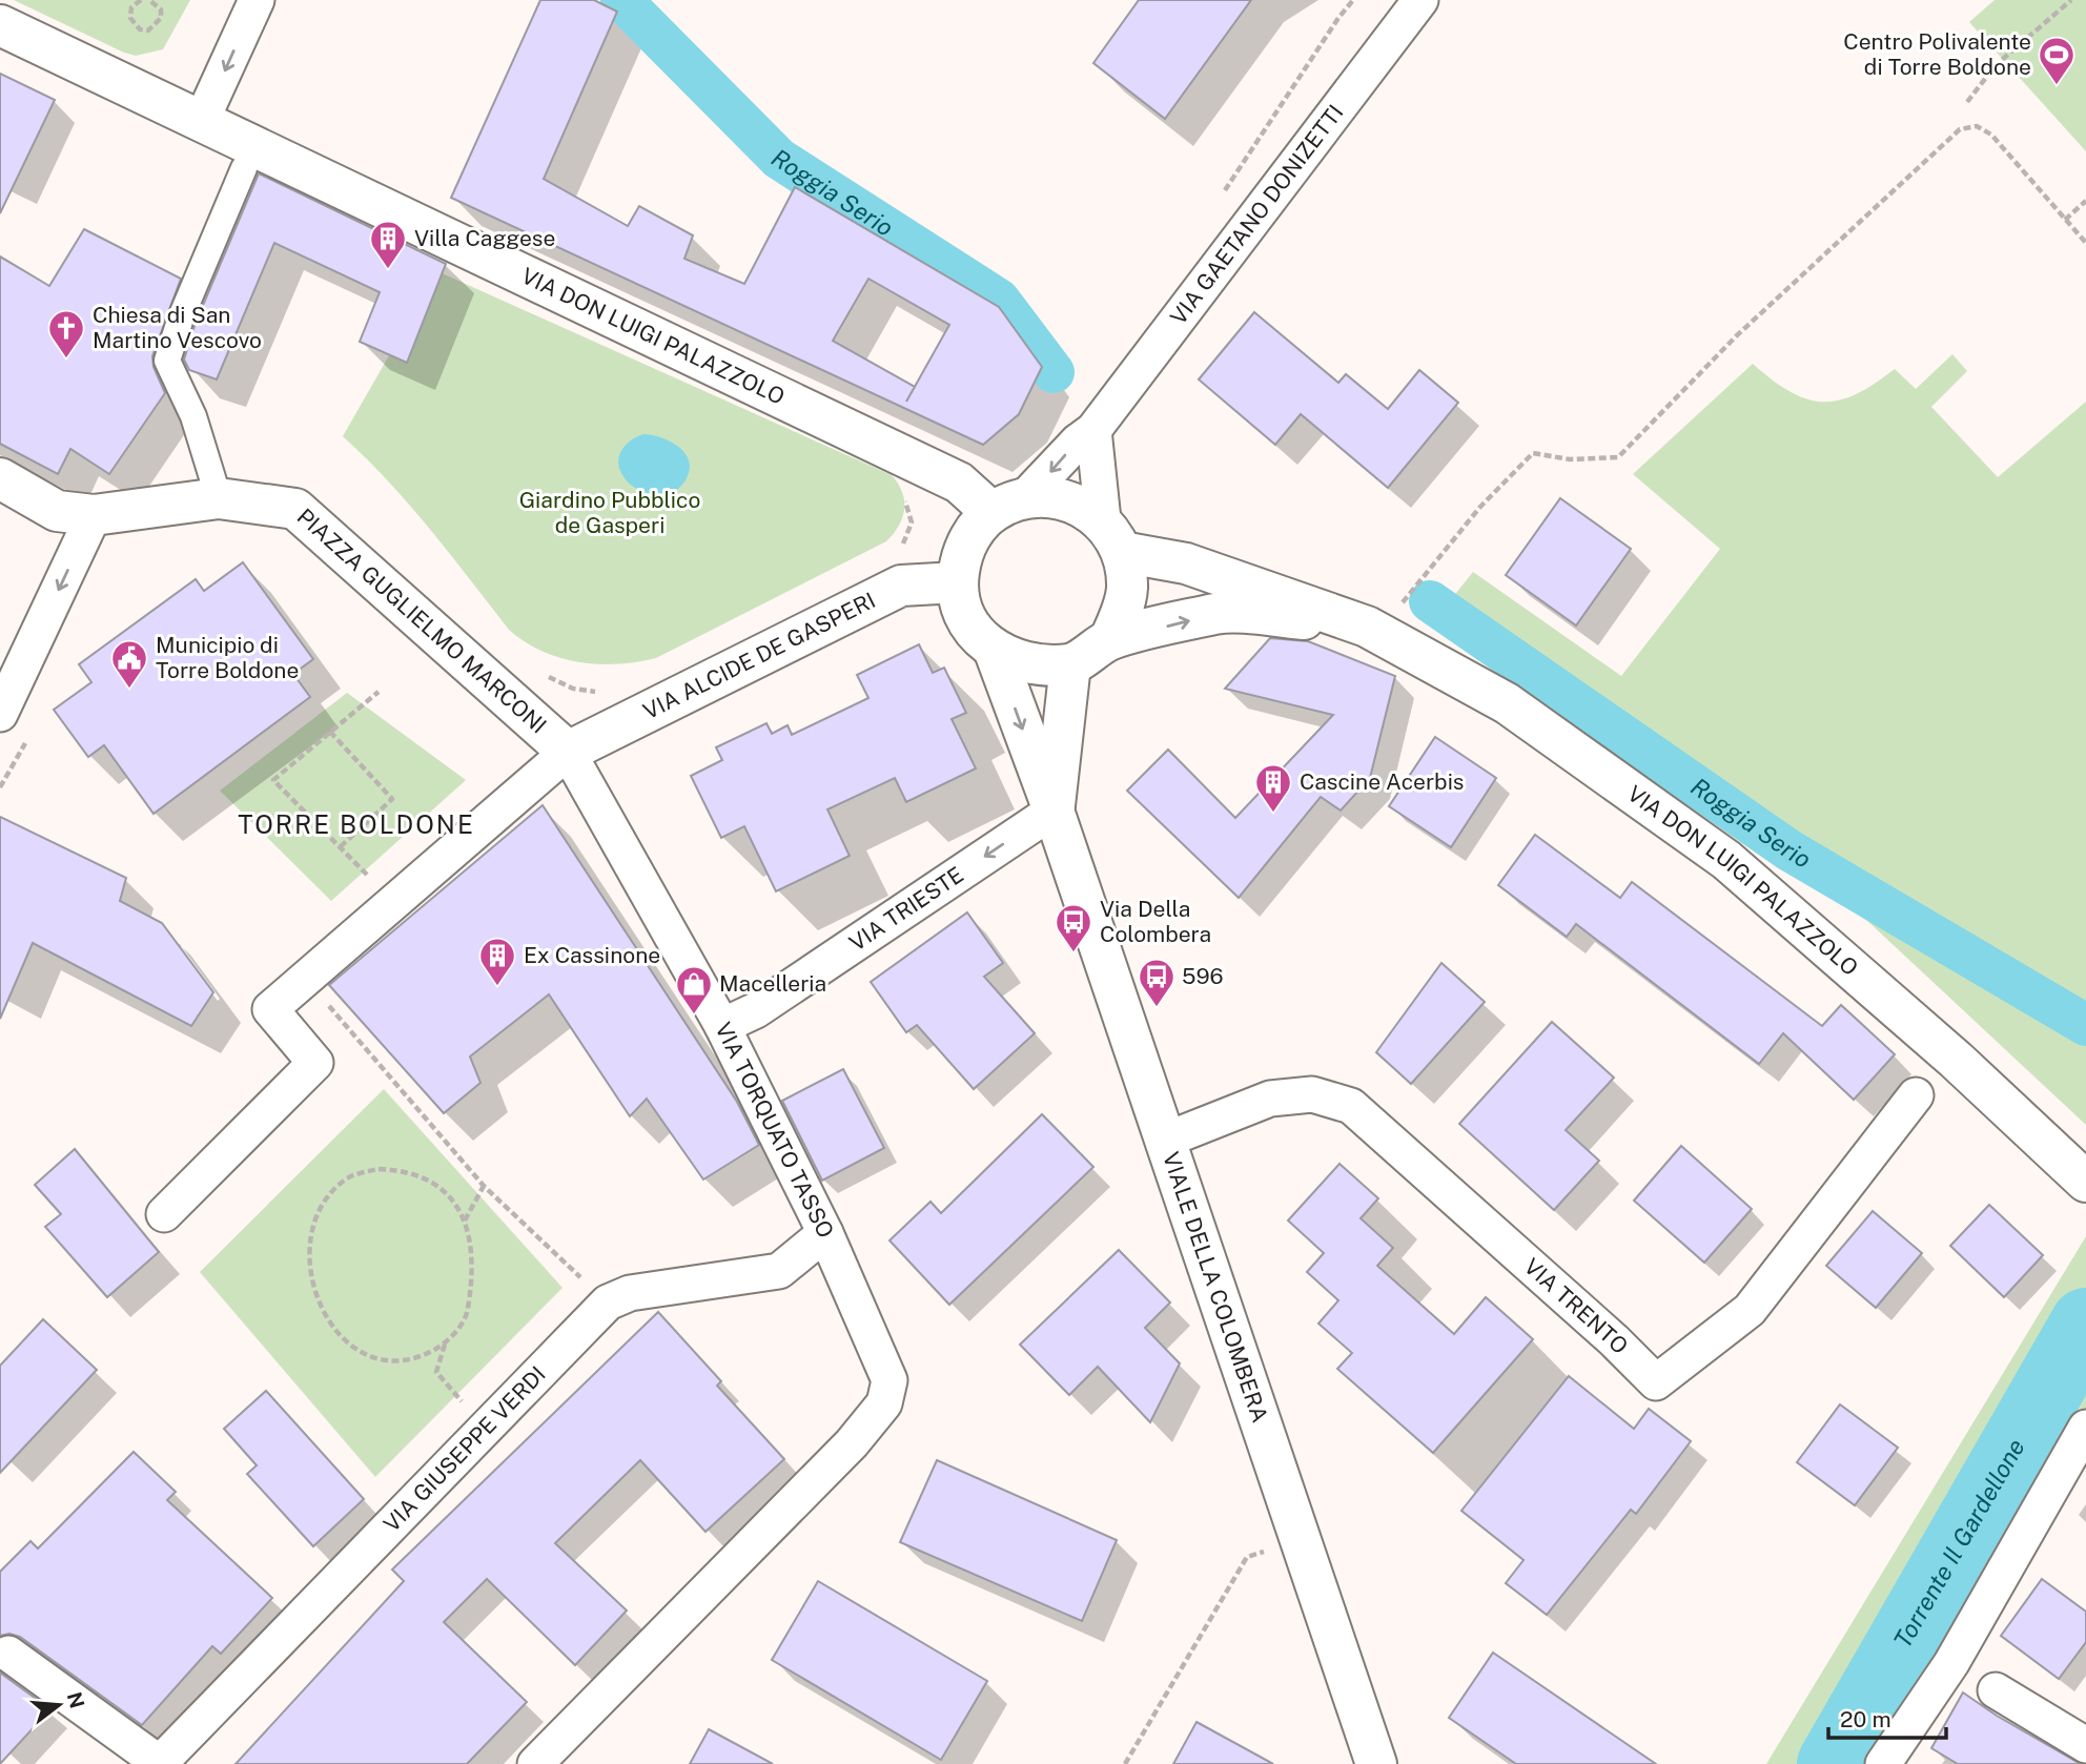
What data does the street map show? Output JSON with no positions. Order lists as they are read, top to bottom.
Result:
{
  "streets": {
    "street": [
      "VIA GAETANO DONIZETTI",
      "VIA DON LUIGI PALAZZOLO",
      "PIAZZA GUGLIELMO MARCONI",
      "VIA ALCIDE DE GASPERI",
      "VIA TRIESTE",
      "VIA TORQUATO TASSO",
      "VIALE DELLA COLOMBERA",
      "VIA TRENTO",
      "VIA GIUSEPPE VERDI"
    ]
  },
  "crossings": [
    ["VIA GAETANO DONIZETTI", "VIA DON LUIGI PALAZZOLO"],
    ["VIA GAETANO DONIZETTI", "VIA ALCIDE DE GASPERI"],
    ["VIA GAETANO DONIZETTI", "VIALE DELLA COLOMBERA"],
    ["VIA DON LUIGI PALAZZOLO", "VIA ALCIDE DE GASPERI"],
    ["VIA DON LUIGI PALAZZOLO", "VIALE DELLA COLOMBERA"],
    ["PIAZZA GUGLIELMO MARCONI", "VIA ALCIDE DE GASPERI"],
    ["PIAZZA GUGLIELMO MARCONI", "VIA TORQUATO TASSO"],
    ["VIA ALCIDE DE GASPERI", "VIA TORQUATO TASSO"],
    ["VIA ALCIDE DE GASPERI", "VIALE DELLA COLOMBERA"],
    ["VIA TRIESTE", "VIA TORQUATO TASSO"],
    ["VIA TRIESTE", "VIALE DELLA COLOMBERA"],
    ["VIA TORQUATO TASSO", "VIA GIUSEPPE VERDI"],
    ["VIALE DELLA COLOMBERA", "VIA TRENTO"]
  ],
  "one_way": ["VIA TRIESTE"],
  "districts": ["TORRE BOLDONE"],
  "water": ["Roggia Serio", "Torrente Il Gardellone"],
  "parks": ["Giardino Pubblico de Gasperi"],
  "places": {
    "sports": ["Centro Polivalente di Torre Boldone"],
    "building": ["Villa Caggese", "Cascine Acerbis", "Ex Cassinone"],
    "church": ["Chiesa di San Martino Vescovo"],
    "public building": ["Municipio di Torre Boldone"],
    "bus stop": ["Via Della Colombera", "596"],
    "shop": ["Macelleria"]
  },
  "scale_bar": "20 m",
  "north": "right"
}
